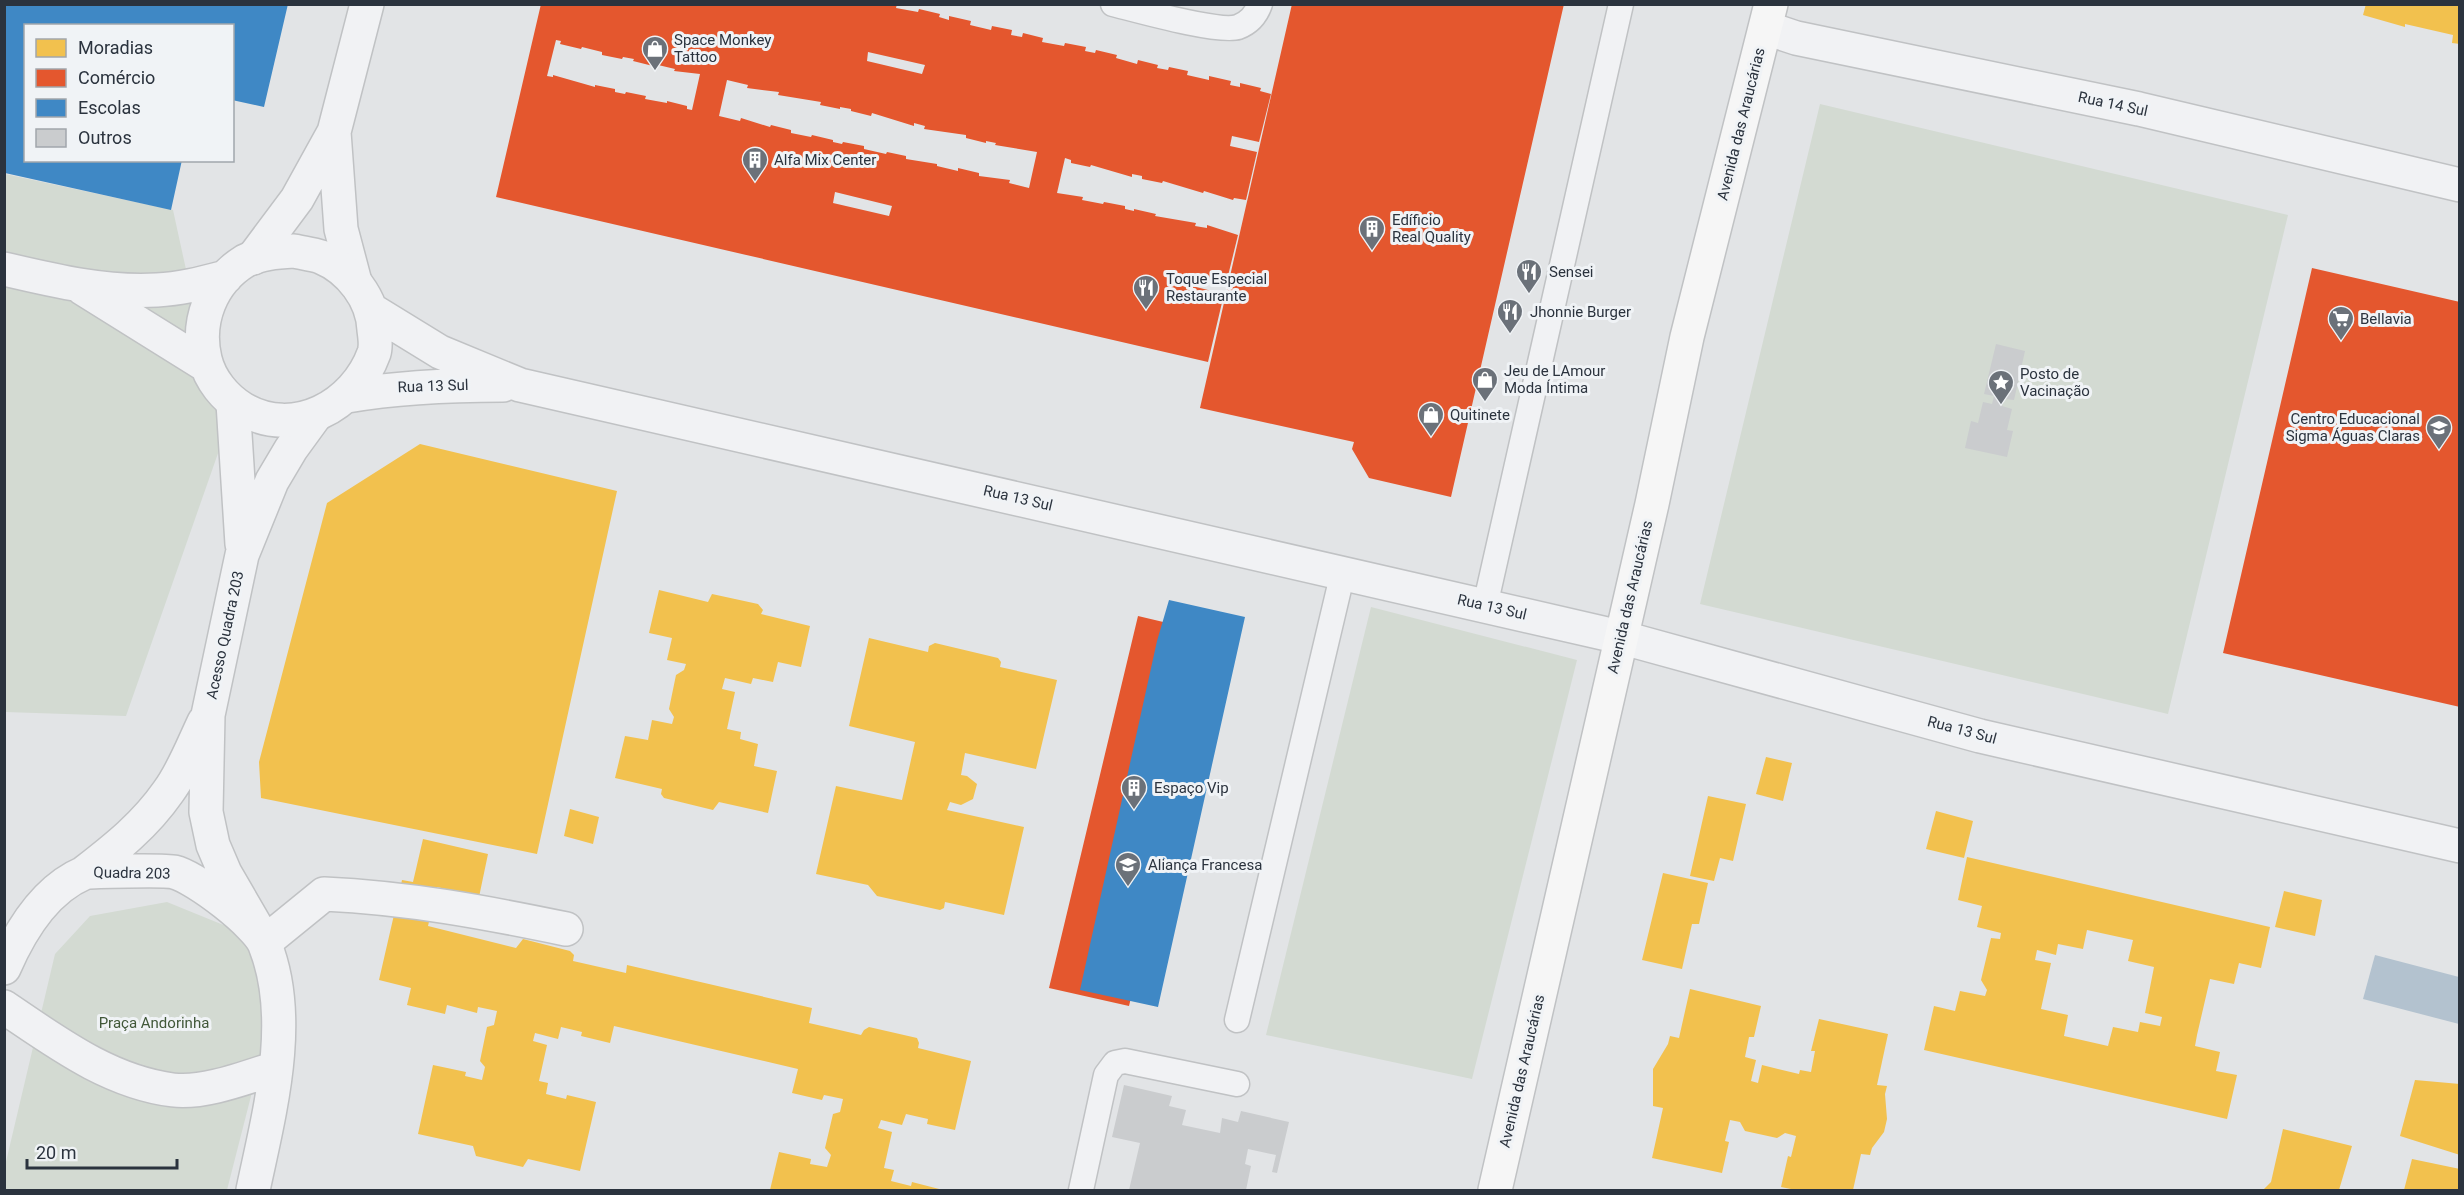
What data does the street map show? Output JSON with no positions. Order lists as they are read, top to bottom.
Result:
{
  "streets": {
    "main road": ["Avenida das Araucárias"],
    "street": [
      "Rua 14 Sul",
      "Rua 13 Sul",
      "Acesso Quadra 203",
      "Quadra 203"
    ]
  },
  "crossings": [
    ["Rua 14 Sul", "Avenida das Araucárias"],
    ["Avenida das Araucárias", "Rua 13 Sul"],
    ["Rua 13 Sul", "Acesso Quadra 203"],
    ["Acesso Quadra 203", "Quadra 203"]
  ],
  "parks": ["Praça Andorinha"],
  "places": {
    "shop": ["Space Monkey Tattoo", "Jeu de LAmour Moda Íntima", "Quitinete"],
    "building": ["Alfa Mix Center", "Edíficio Real Quality", "Espaço Vip"],
    "restaurant": ["Sensei", "Toque Especial Restaurante", "Jhonnie Burger"],
    "supermarket": ["Bellavia"],
    "place": ["Posto de Vacinação"],
    "school or university": ["Centro Educacional Sigma Águas Claras", "Aliança Francesa"]
  },
  "legend": [
    "Moradias",
    "Comércio",
    "Escolas",
    "Outros"
  ],
  "scale_bar": "20 m"
}
